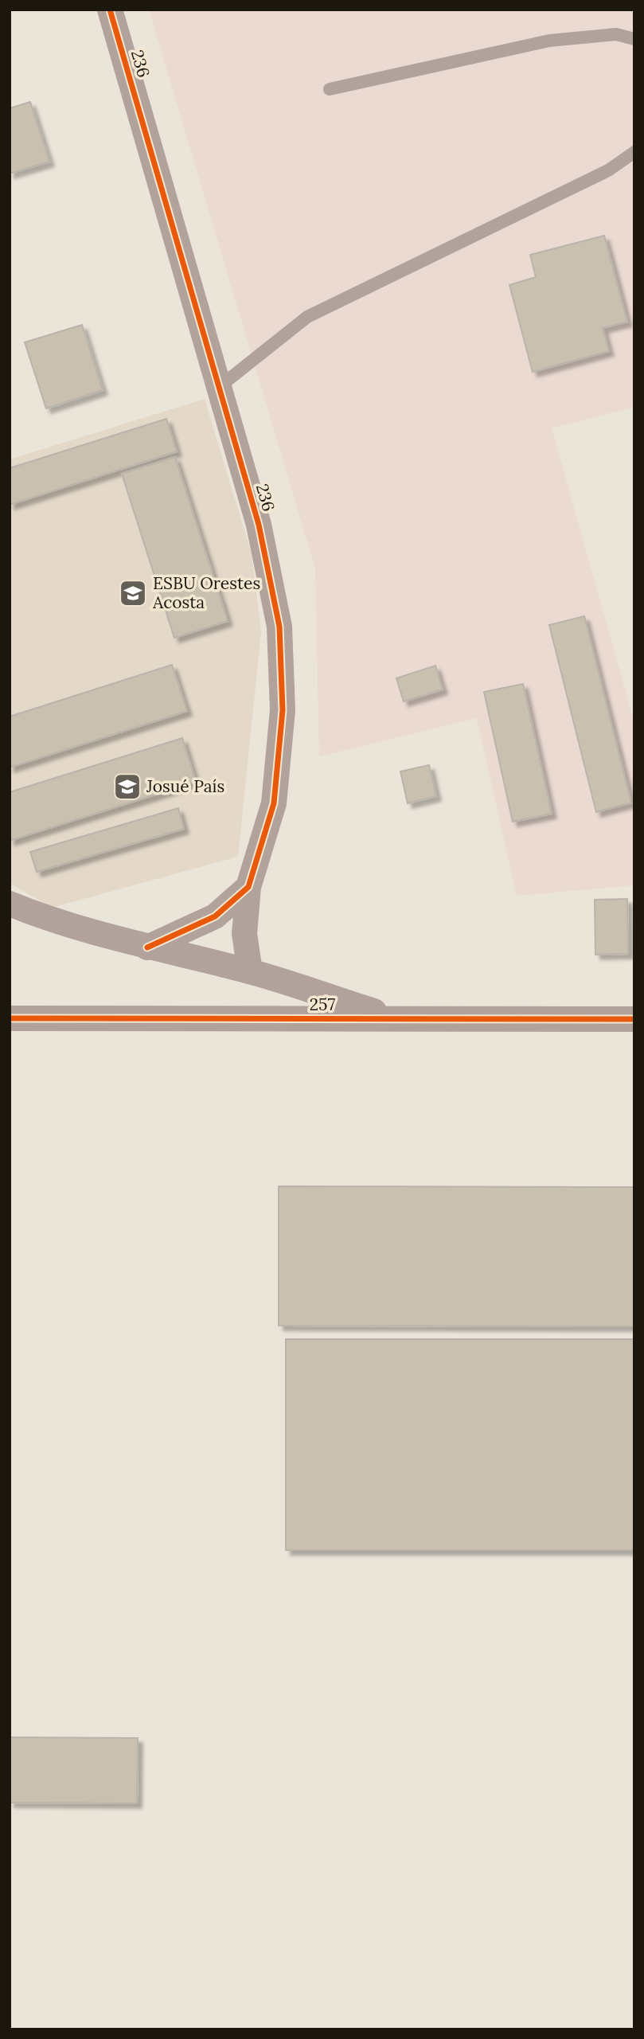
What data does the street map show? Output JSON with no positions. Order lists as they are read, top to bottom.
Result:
{
  "streets": {
    "street": ["236", "257"]
  },
  "crossings": [
    ["236", "257"]
  ],
  "places": {
    "school or university": ["ESBU Orestes Acosta", "Josué País"]
  }
}
